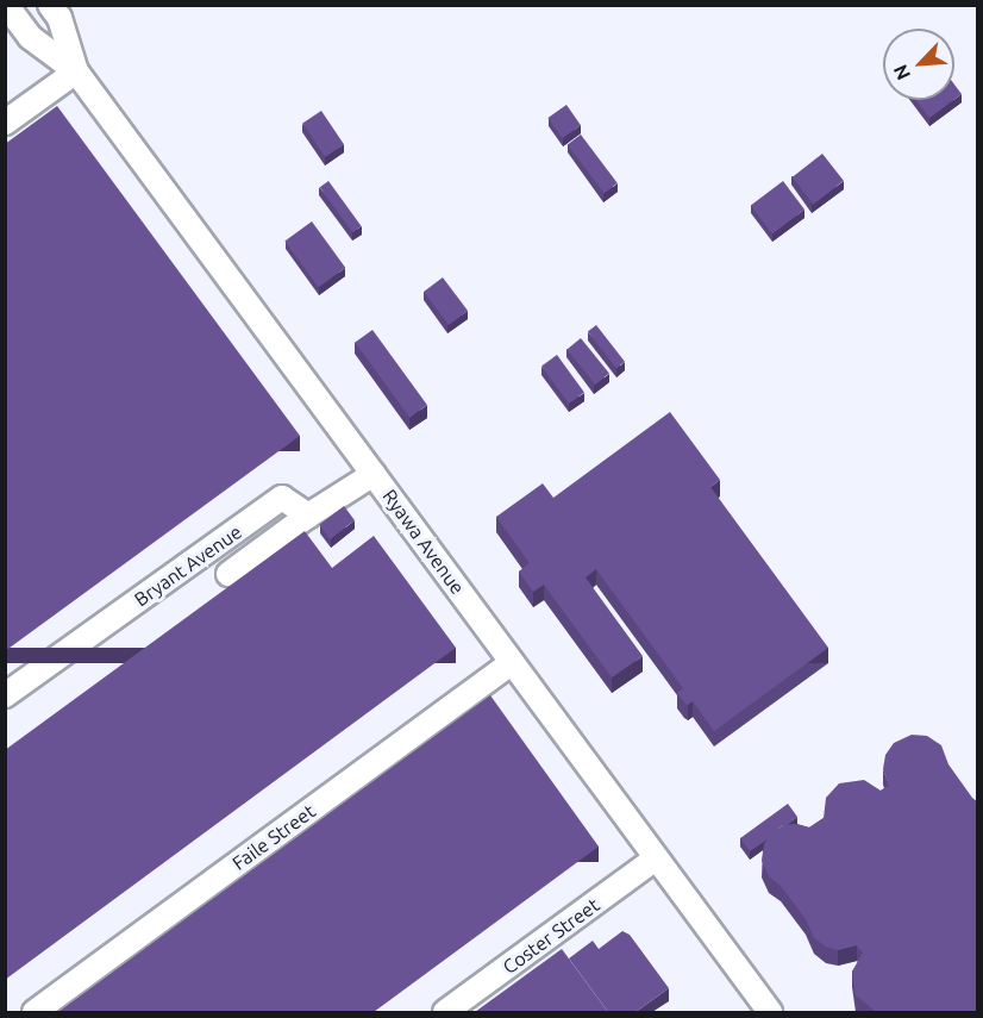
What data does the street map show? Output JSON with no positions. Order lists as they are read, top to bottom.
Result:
{
  "streets": {
    "street": [
      "Ryawa Avenue",
      "Bryant Avenue",
      "Faile Street",
      "Coster Street"
    ]
  },
  "crossings": [
    ["Ryawa Avenue", "Faile Street"],
    ["Ryawa Avenue", "Coster Street"]
  ],
  "north": "bottom left"
}
